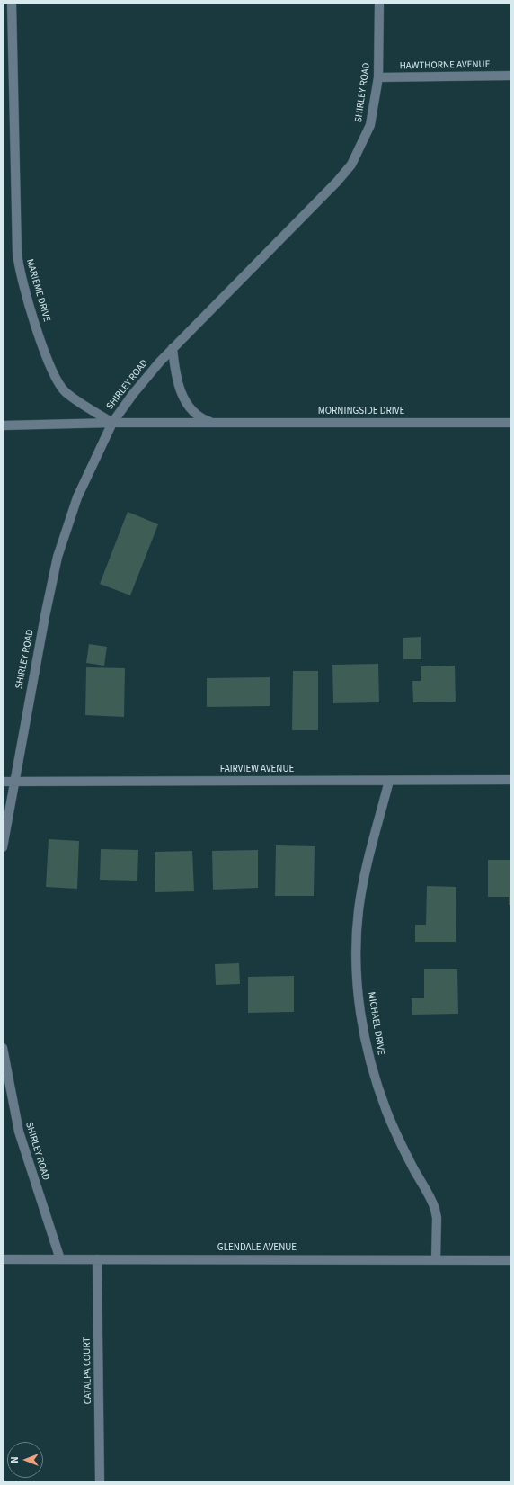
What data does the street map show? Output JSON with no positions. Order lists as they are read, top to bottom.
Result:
{
  "streets": {
    "street": [
      "HAWTHORNE AVENUE",
      "SHIRLEY ROAD",
      "MARIEME DRIVE",
      "MORNINGSIDE DRIVE",
      "FAIRVIEW AVENUE",
      "MICHAEL DRIVE",
      "GLENDALE AVENUE",
      "CATALPA COURT"
    ]
  },
  "crossings": [
    ["HAWTHORNE AVENUE", "SHIRLEY ROAD"],
    ["SHIRLEY ROAD", "MARIEME DRIVE"],
    ["SHIRLEY ROAD", "MORNINGSIDE DRIVE"],
    ["SHIRLEY ROAD", "FAIRVIEW AVENUE"],
    ["SHIRLEY ROAD", "GLENDALE AVENUE"],
    ["MARIEME DRIVE", "MORNINGSIDE DRIVE"],
    ["FAIRVIEW AVENUE", "MICHAEL DRIVE"],
    ["MICHAEL DRIVE", "GLENDALE AVENUE"],
    ["GLENDALE AVENUE", "CATALPA COURT"]
  ],
  "north": "left"
}
